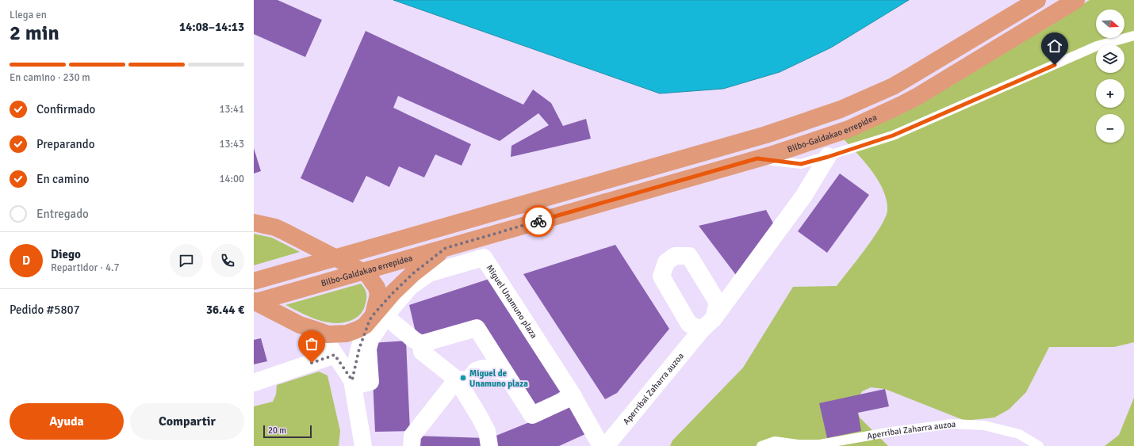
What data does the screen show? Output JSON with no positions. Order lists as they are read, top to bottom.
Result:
{
  "streets": {
    "highway": ["Bilbo-Galdakao errepidea"],
    "street": ["Miguel Unamuno plaza", "Aperribai Zaharra auzoa"]
  },
  "crossings": [
    ["Miguel Unamuno plaza", "Aperribai Zaharra auzoa"]
  ],
  "places": ["Miguel de Unamuno plaza"],
  "scale_bar": "20 m",
  "north": "right",
  "page": {
    "heading": ["2 min", "Llega en", "14:08–14:13"],
    "panel": [
      "Diego",
      "Repartidor · 4.7",
      "Pedido #5807",
      "36.44 €"
    ],
    "map_buttons": ["+", "−"],
    "bar": "En camino · 230 m",
    "list": [
      ["Confirmado", "13:41"],
      ["Preparando", "13:43"],
      ["En camino", "14:00"],
      "Entregado"
    ],
    "round": "D",
    "buttons": ["Ayuda", "Compartir"],
    "scale": "20 m"
  }
}
